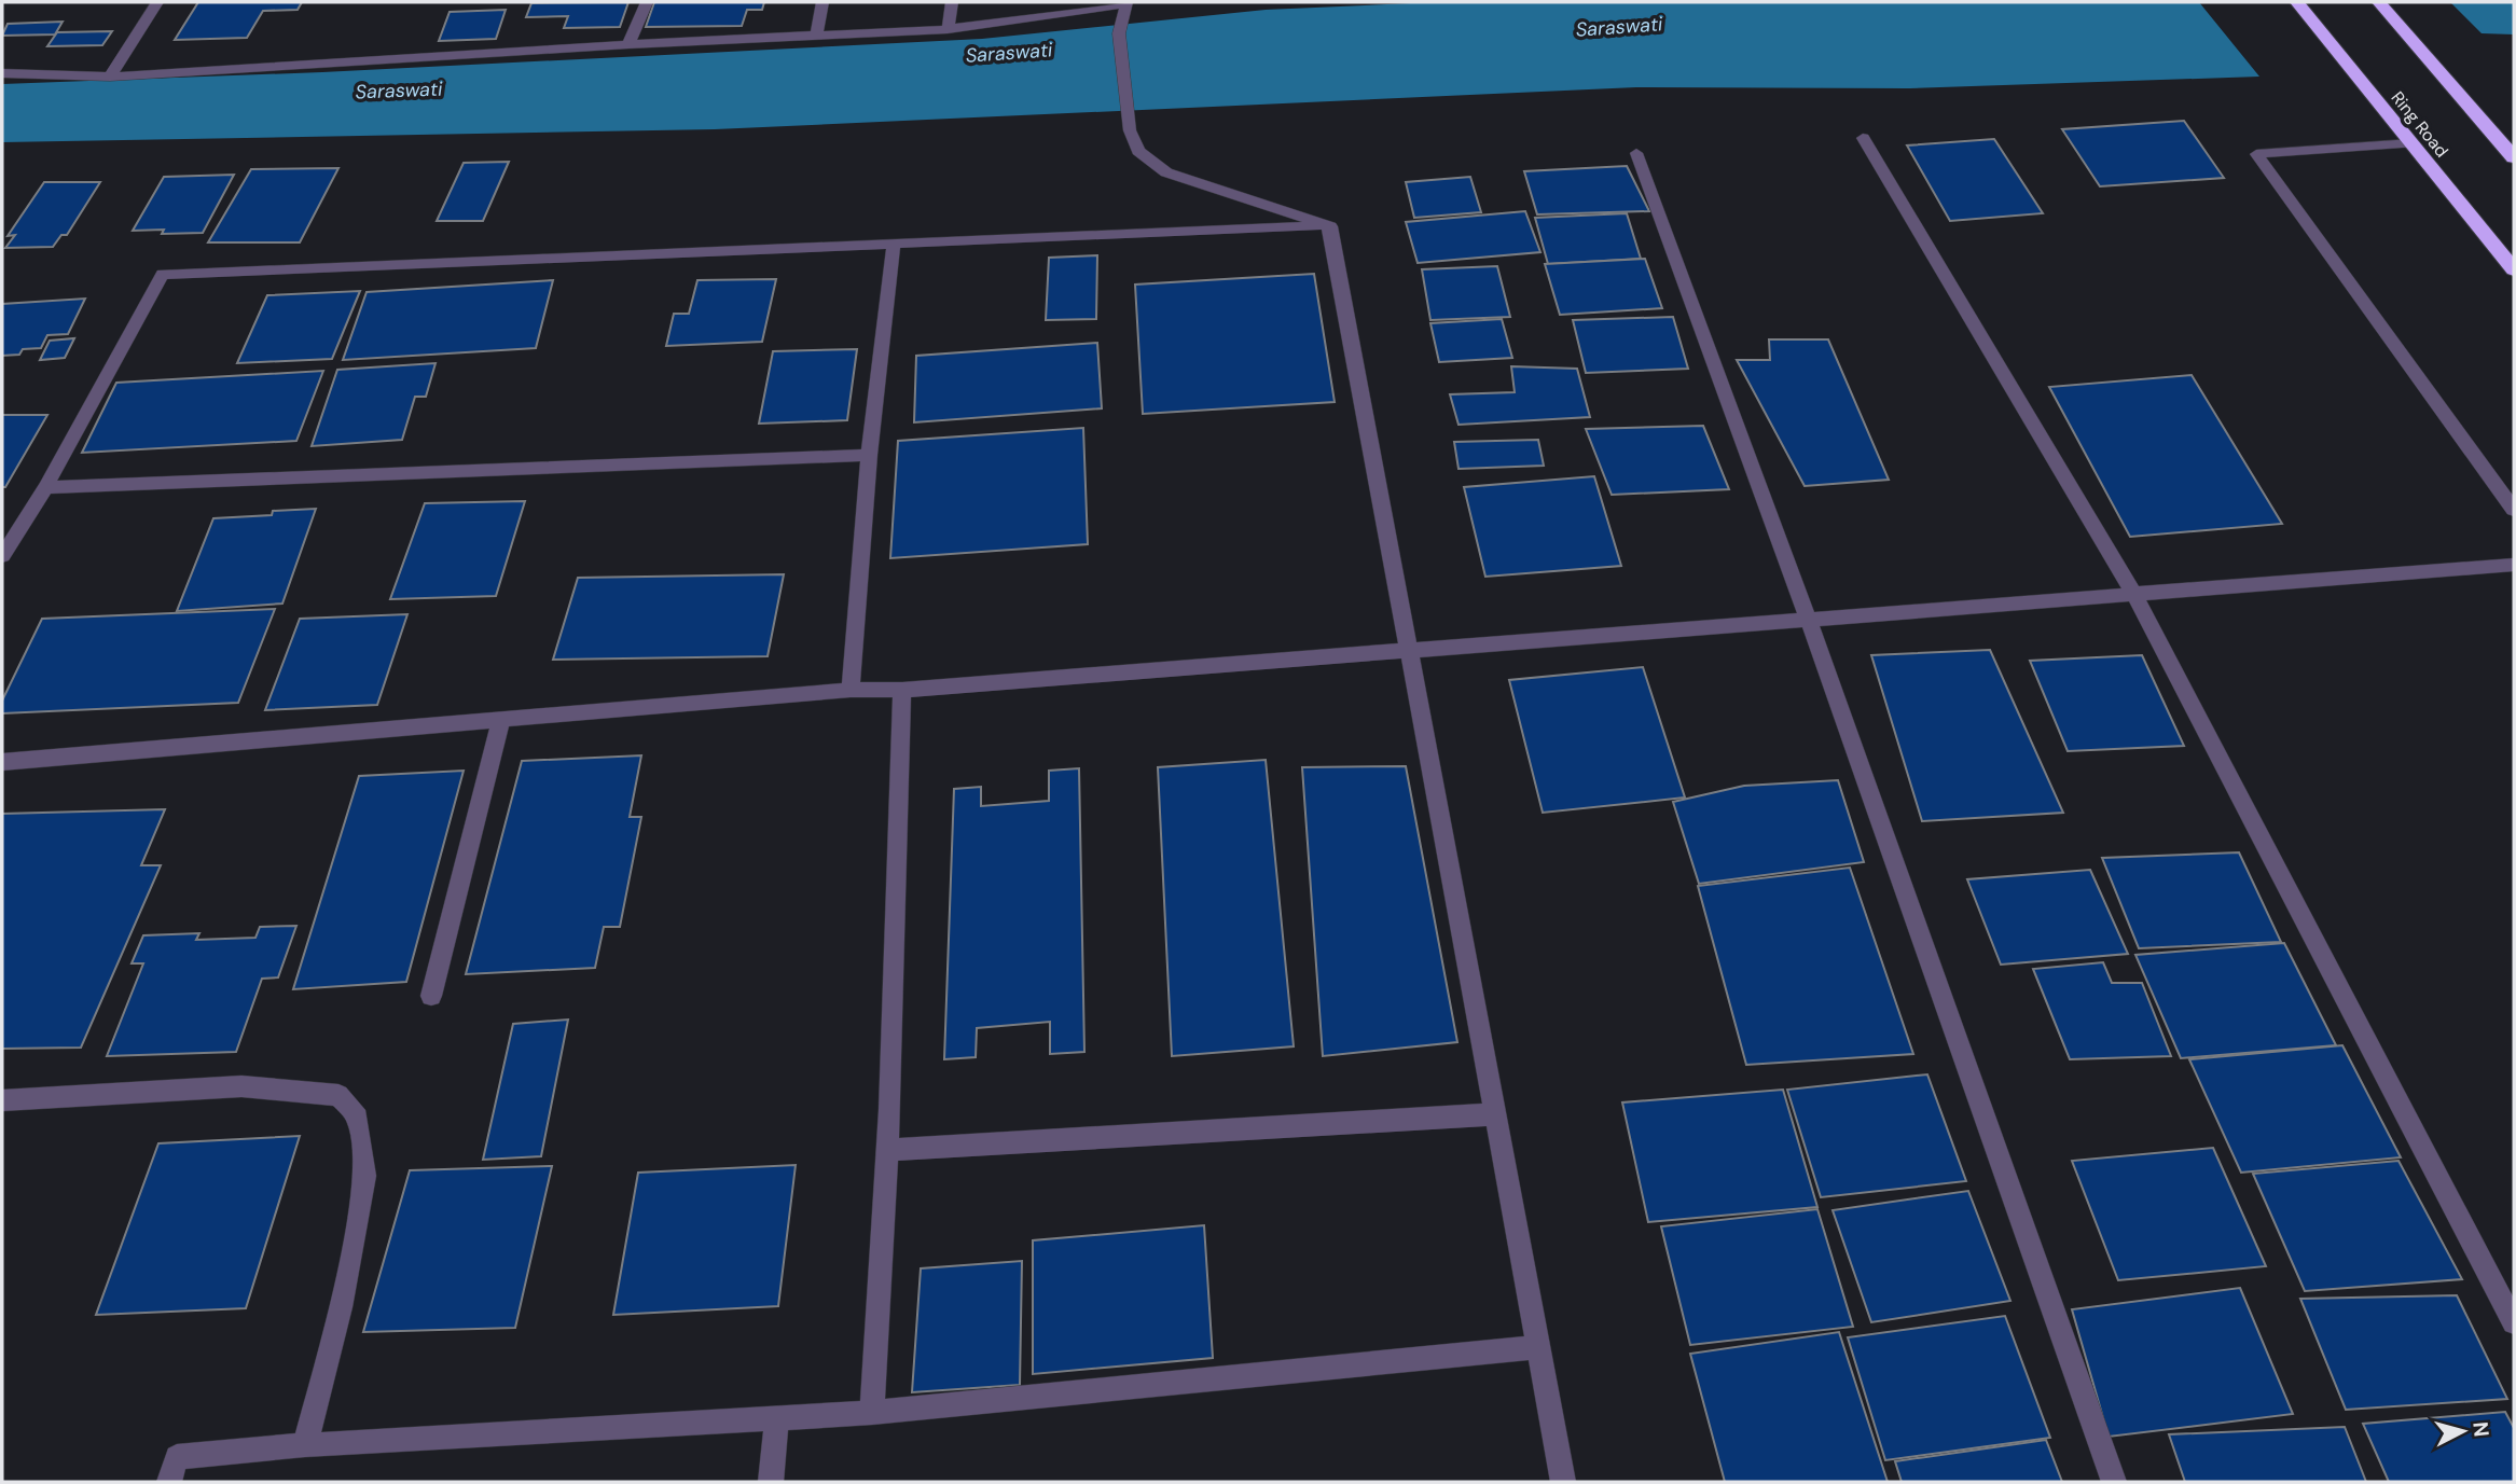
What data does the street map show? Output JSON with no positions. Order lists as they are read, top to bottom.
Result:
{
  "streets": {
    "highway": ["Ring Road"]
  },
  "water": ["Saraswati"],
  "north": "right"
}
